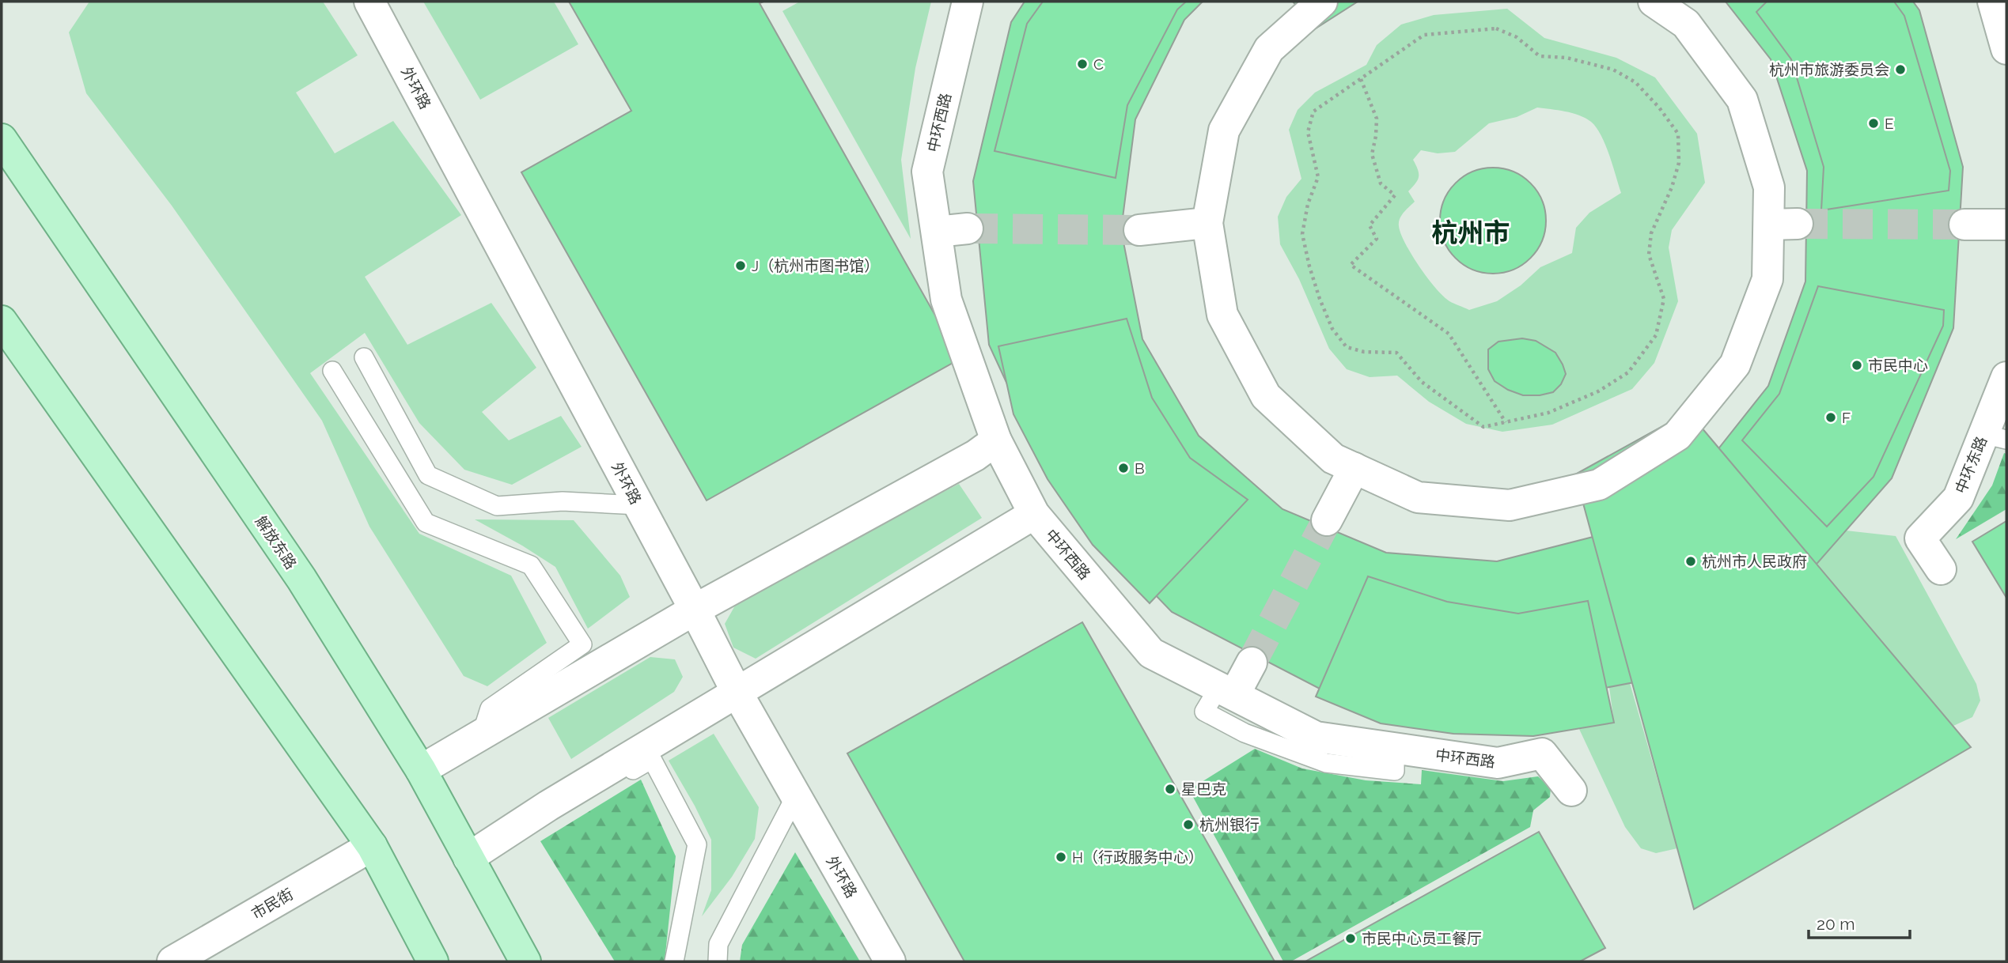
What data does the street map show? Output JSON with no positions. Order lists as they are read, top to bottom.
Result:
{
  "streets": {
    "main road": ["解放东路"],
    "street": [
      "外环路",
      "中环西路",
      "中环东路",
      "市民街"
    ]
  },
  "districts": ["杭州市"],
  "places": [
    "C",
    "杭州市旅游委员会",
    "E",
    "J（杭州市图书馆）",
    "市民中心",
    "F",
    "B",
    "杭州市人民政府",
    "星巴克",
    "杭州银行",
    "H（行政服务中心）",
    "市民中心员工餐厅"
  ],
  "scale_bar": "20 m"
}
